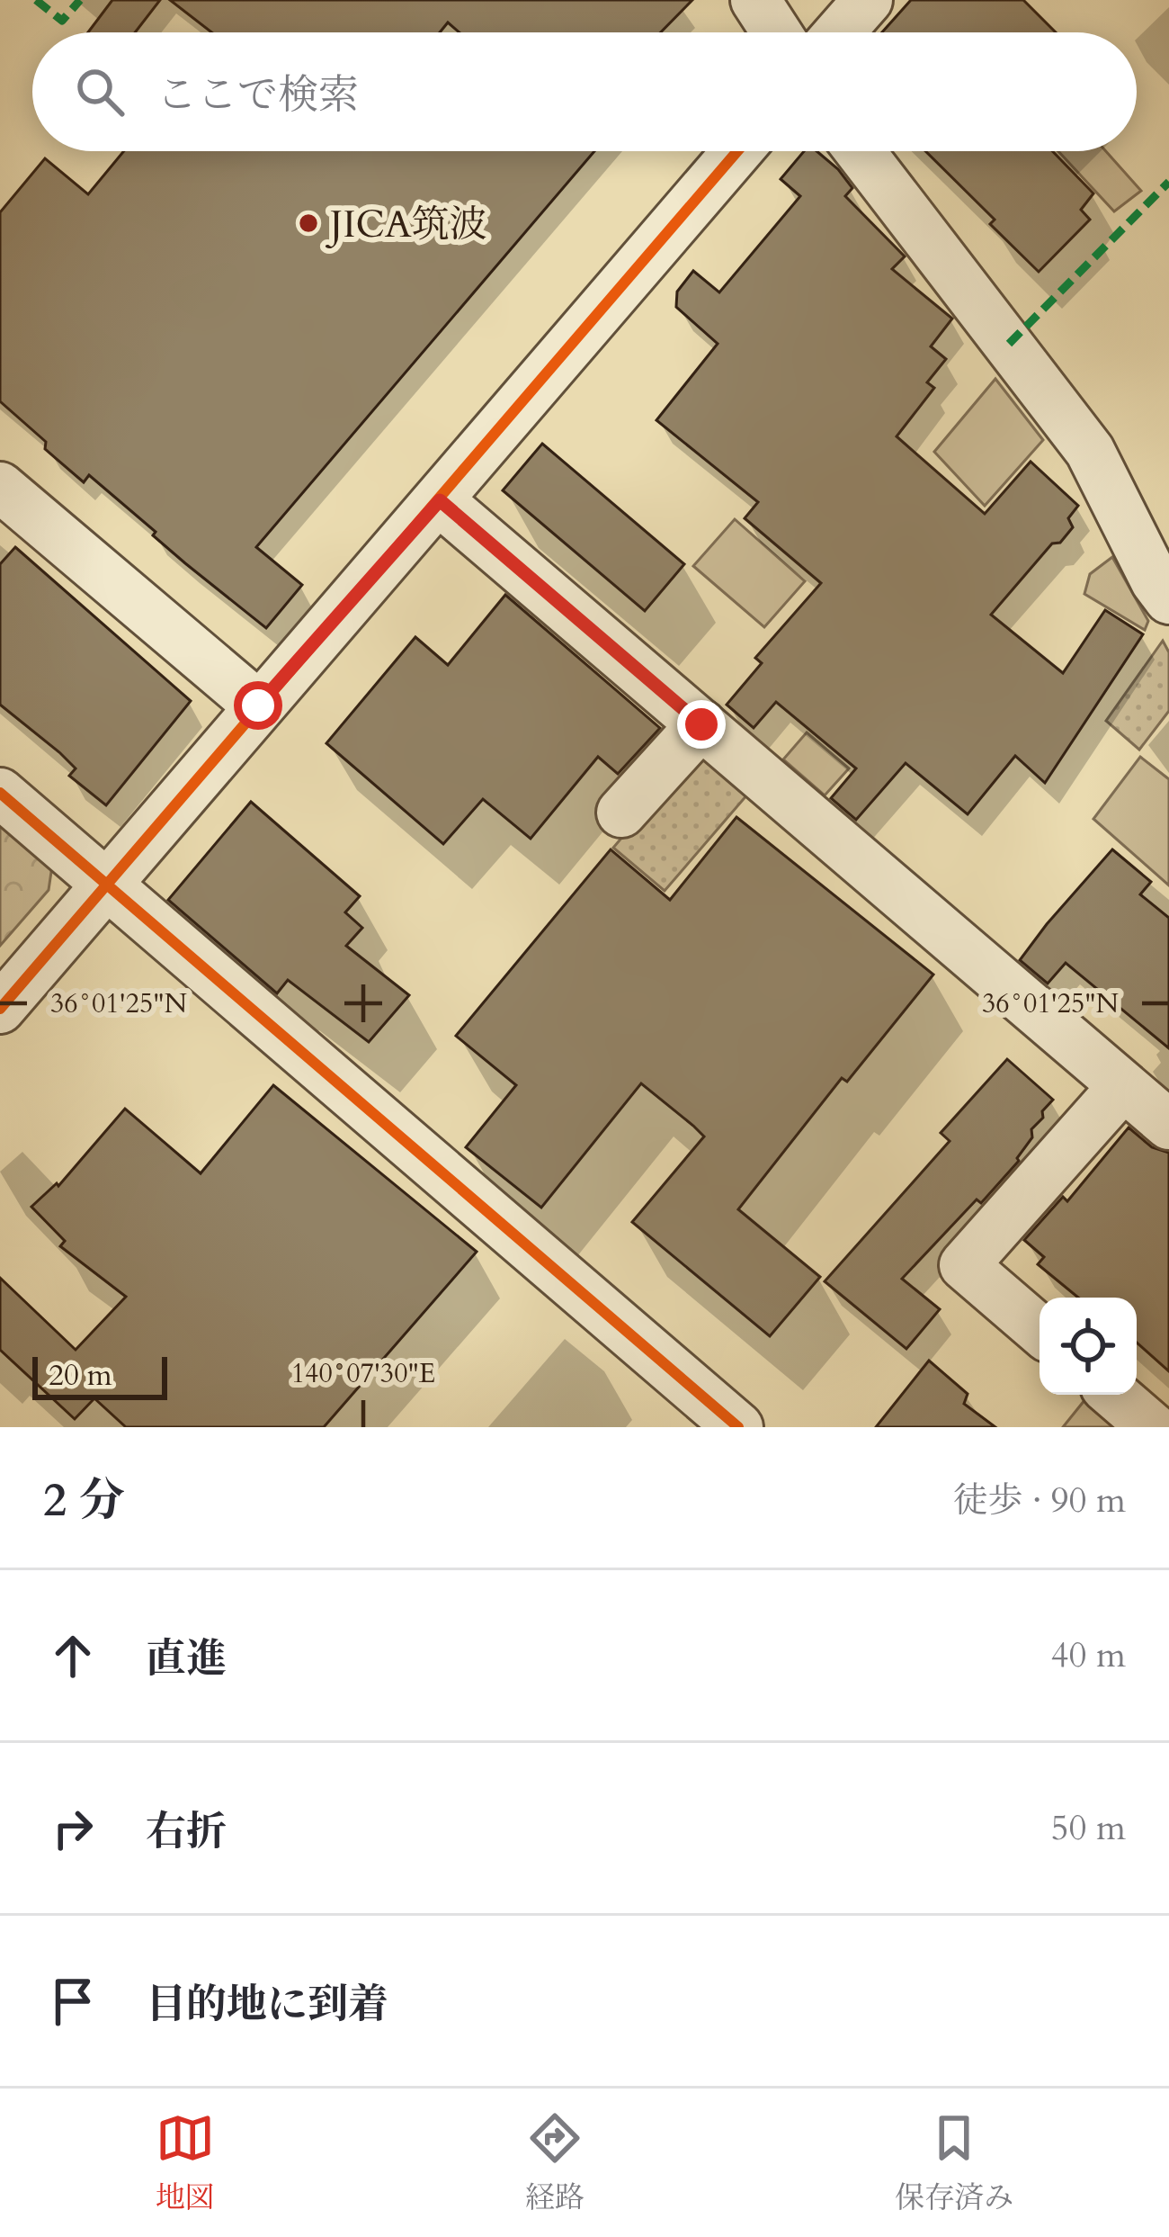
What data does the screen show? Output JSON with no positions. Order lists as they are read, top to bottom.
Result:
{
  "places": ["JICA筑波"],
  "scale_bar": "20 m",
  "page": {
    "search": "ここで検索",
    "scale": "20 m",
    "heading": ["2 分", "徒歩 · 90 m"],
    "list": [
      ["直進", "40 m"],
      ["右折", "50 m"],
      "目的地に到着"
    ],
    "nav": ["地図", "経路", "保存済み"]
  },
  "coordinates": ["36°01'25\"N", "140°07'30\"E"]
}
